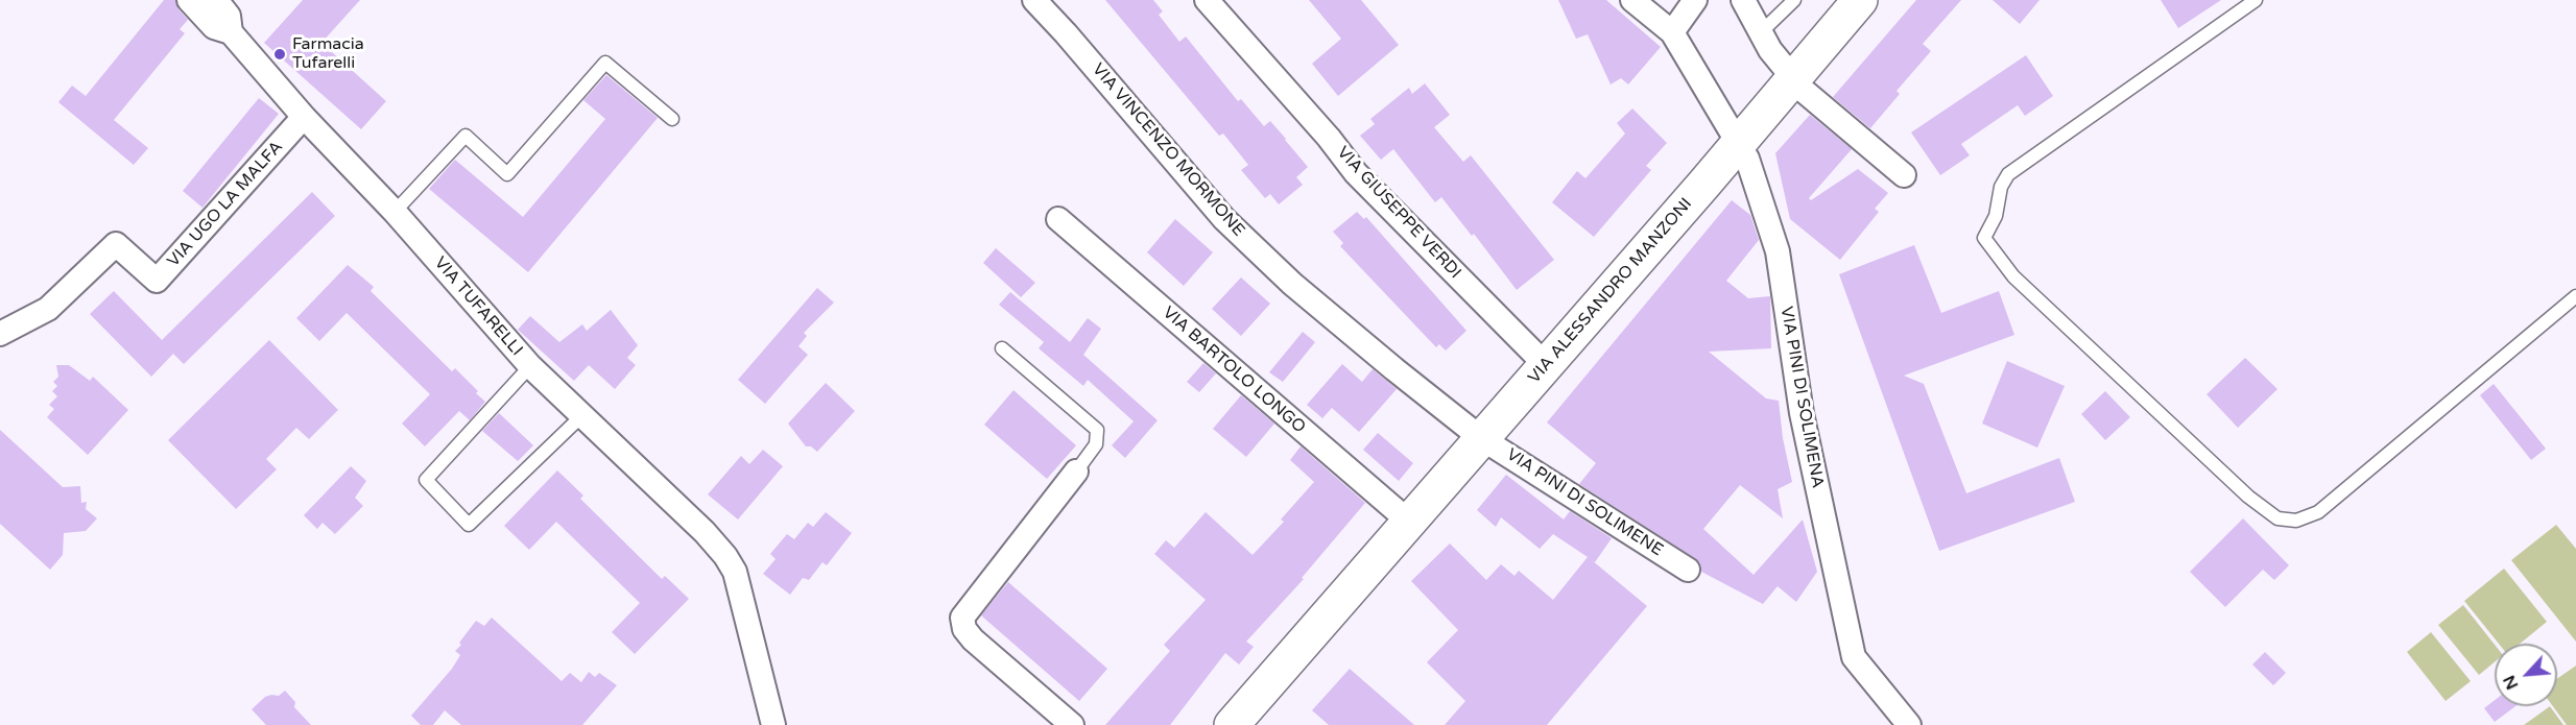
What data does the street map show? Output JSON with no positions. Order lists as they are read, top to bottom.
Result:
{
  "streets": {
    "street": [
      "VIA VINCENZO MORMONE",
      "VIA UGO LA MALFA",
      "VIA GIUSEPPE VERDI",
      "VIA ALESSANDRO MANZONI",
      "VIA TUFARELLI",
      "VIA BARTOLO LONGO",
      "VIA PINI DI SOLIMENA",
      "VIA PINI DI SOLIMENE"
    ]
  },
  "crossings": [
    ["VIA VINCENZO MORMONE", "VIA ALESSANDRO MANZONI"],
    ["VIA VINCENZO MORMONE", "VIA PINI DI SOLIMENE"],
    ["VIA UGO LA MALFA", "VIA TUFARELLI"],
    ["VIA GIUSEPPE VERDI", "VIA ALESSANDRO MANZONI"],
    ["VIA ALESSANDRO MANZONI", "VIA PINI DI SOLIMENA"],
    ["VIA ALESSANDRO MANZONI", "VIA PINI DI SOLIMENE"]
  ],
  "places": ["Farmacia Tufarelli"],
  "north": "bottom left"
}
